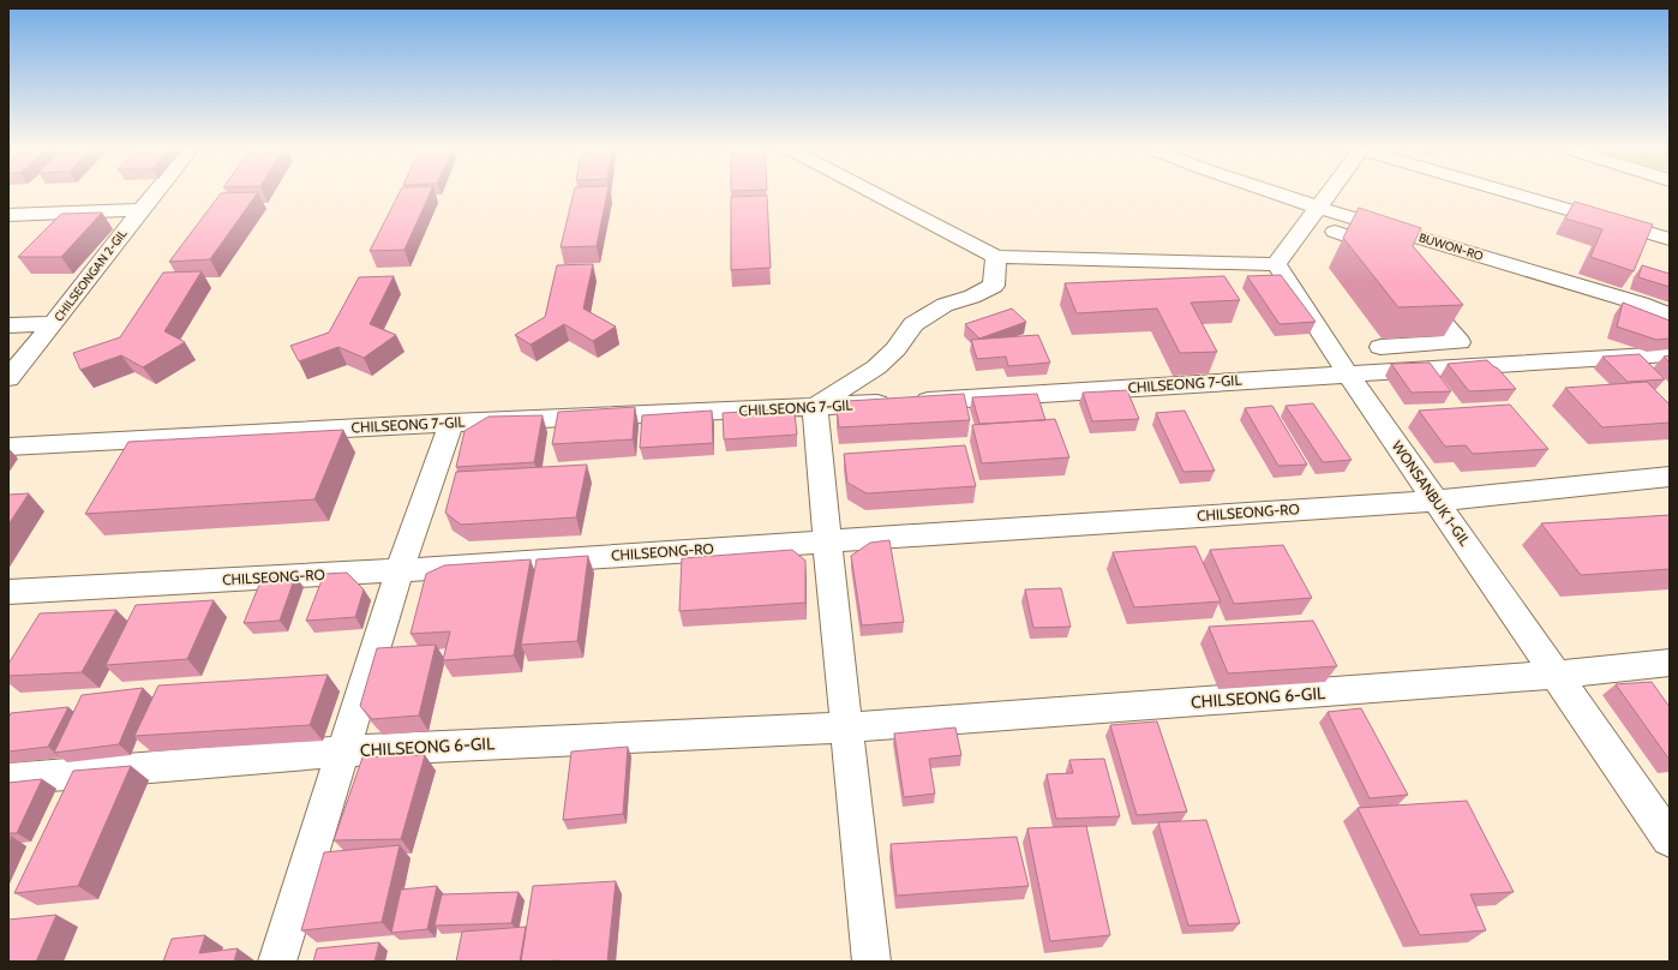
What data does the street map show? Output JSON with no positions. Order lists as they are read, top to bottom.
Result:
{
  "streets": {
    "street": [
      "BUWON-RO",
      "CHILSEONGAN 2-GIL",
      "CHILSEONG 7-GIL",
      "WONSANBUK 1-GIL",
      "CHILSEONG-RO",
      "CHILSEONG 6-GIL"
    ]
  },
  "crossings": [
    ["CHILSEONG 7-GIL", "WONSANBUK 1-GIL"],
    ["WONSANBUK 1-GIL", "CHILSEONG-RO"],
    ["WONSANBUK 1-GIL", "CHILSEONG 6-GIL"]
  ]
}
